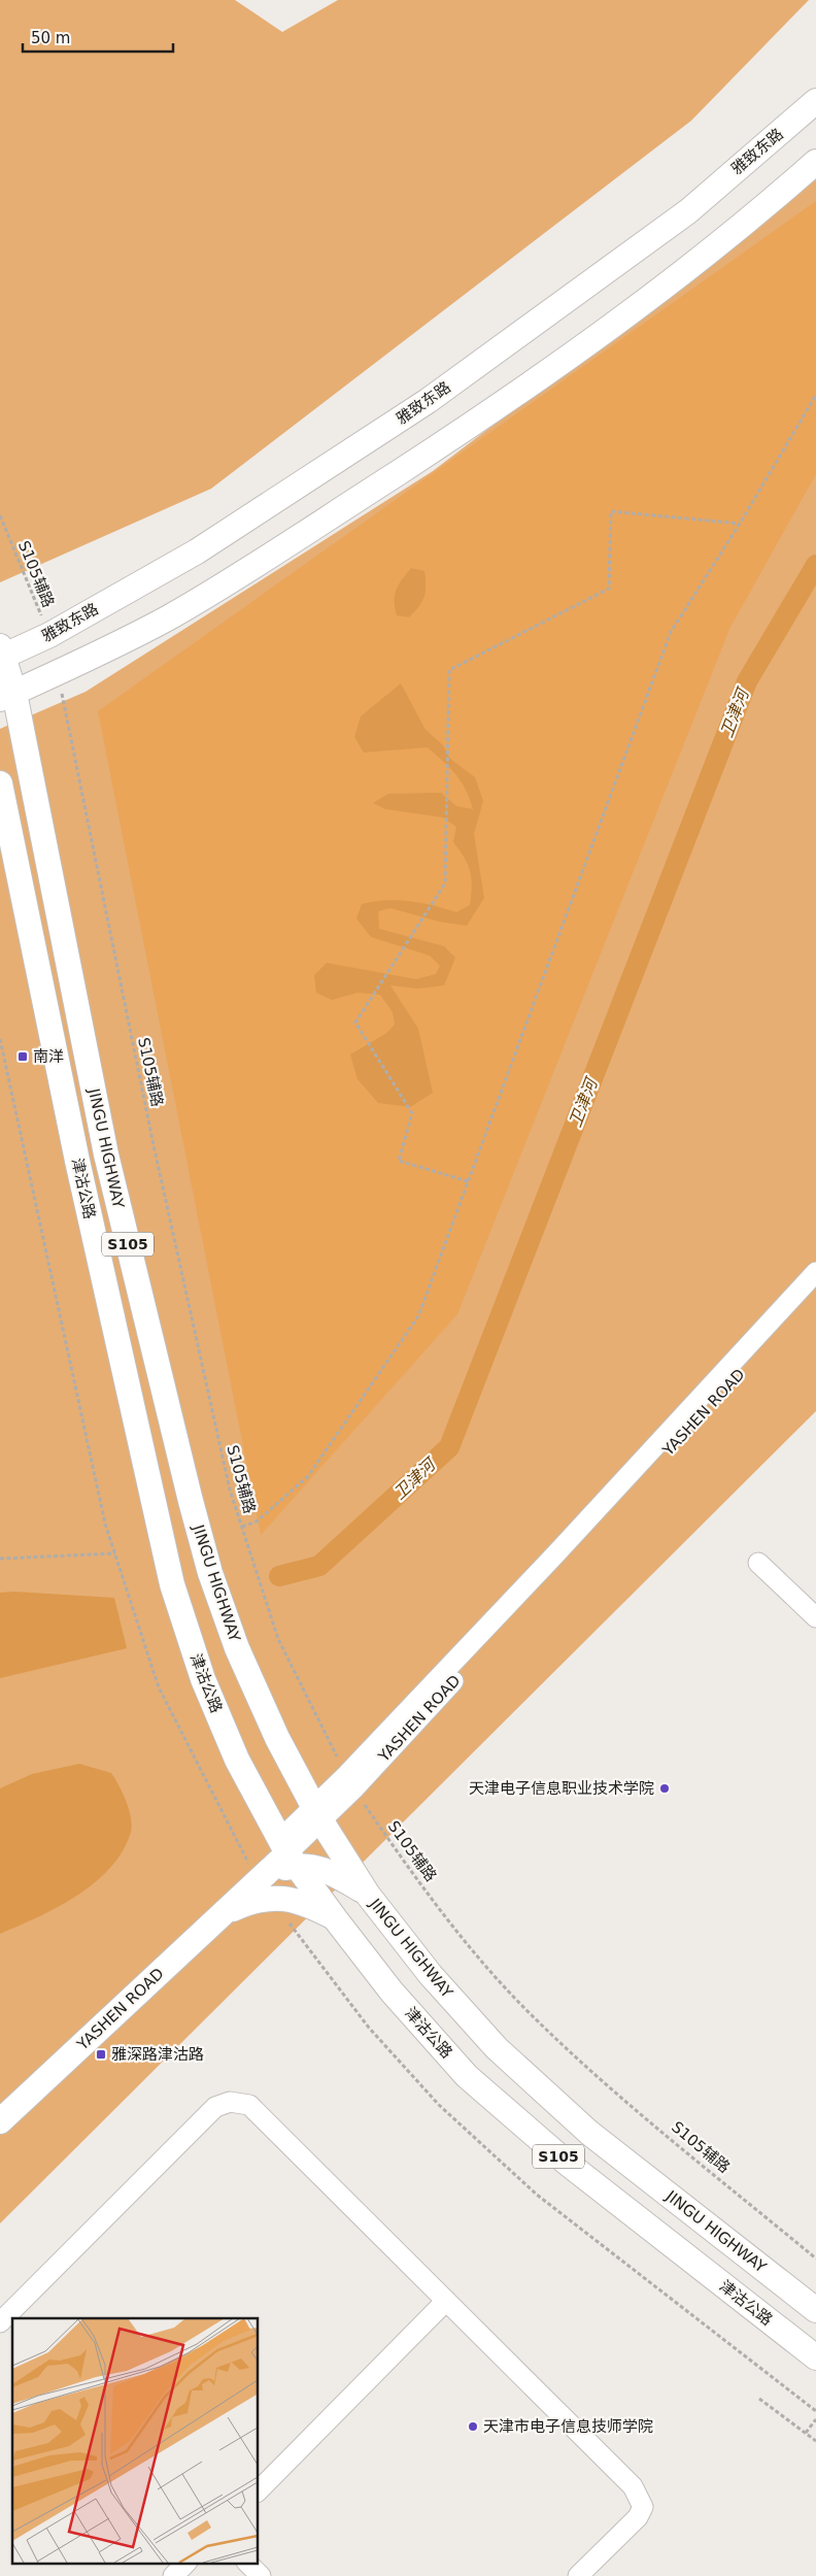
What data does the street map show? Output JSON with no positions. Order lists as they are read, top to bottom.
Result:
{
  "streets": {
    "main road": [
      "雅致东路",
      "JINGU HIGHWAY",
      "津沽公路",
      "S105",
      "YASHEN ROAD"
    ],
    "path": ["S105辅路"]
  },
  "crossings": [
    ["雅致东路", "S105辅路"],
    ["雅致东路", "JINGU HIGHWAY"],
    ["S105辅路", "YASHEN ROAD"],
    ["JINGU HIGHWAY", "YASHEN ROAD"],
    ["津沽公路", "YASHEN ROAD"]
  ],
  "water": ["卫津河"],
  "places": {
    "transit": ["南洋", "雅深路津沽路"],
    "other": ["天津电子信息职业技术学院", "天津市电子信息技师学院"]
  },
  "scale_bar": "50 m"
}
